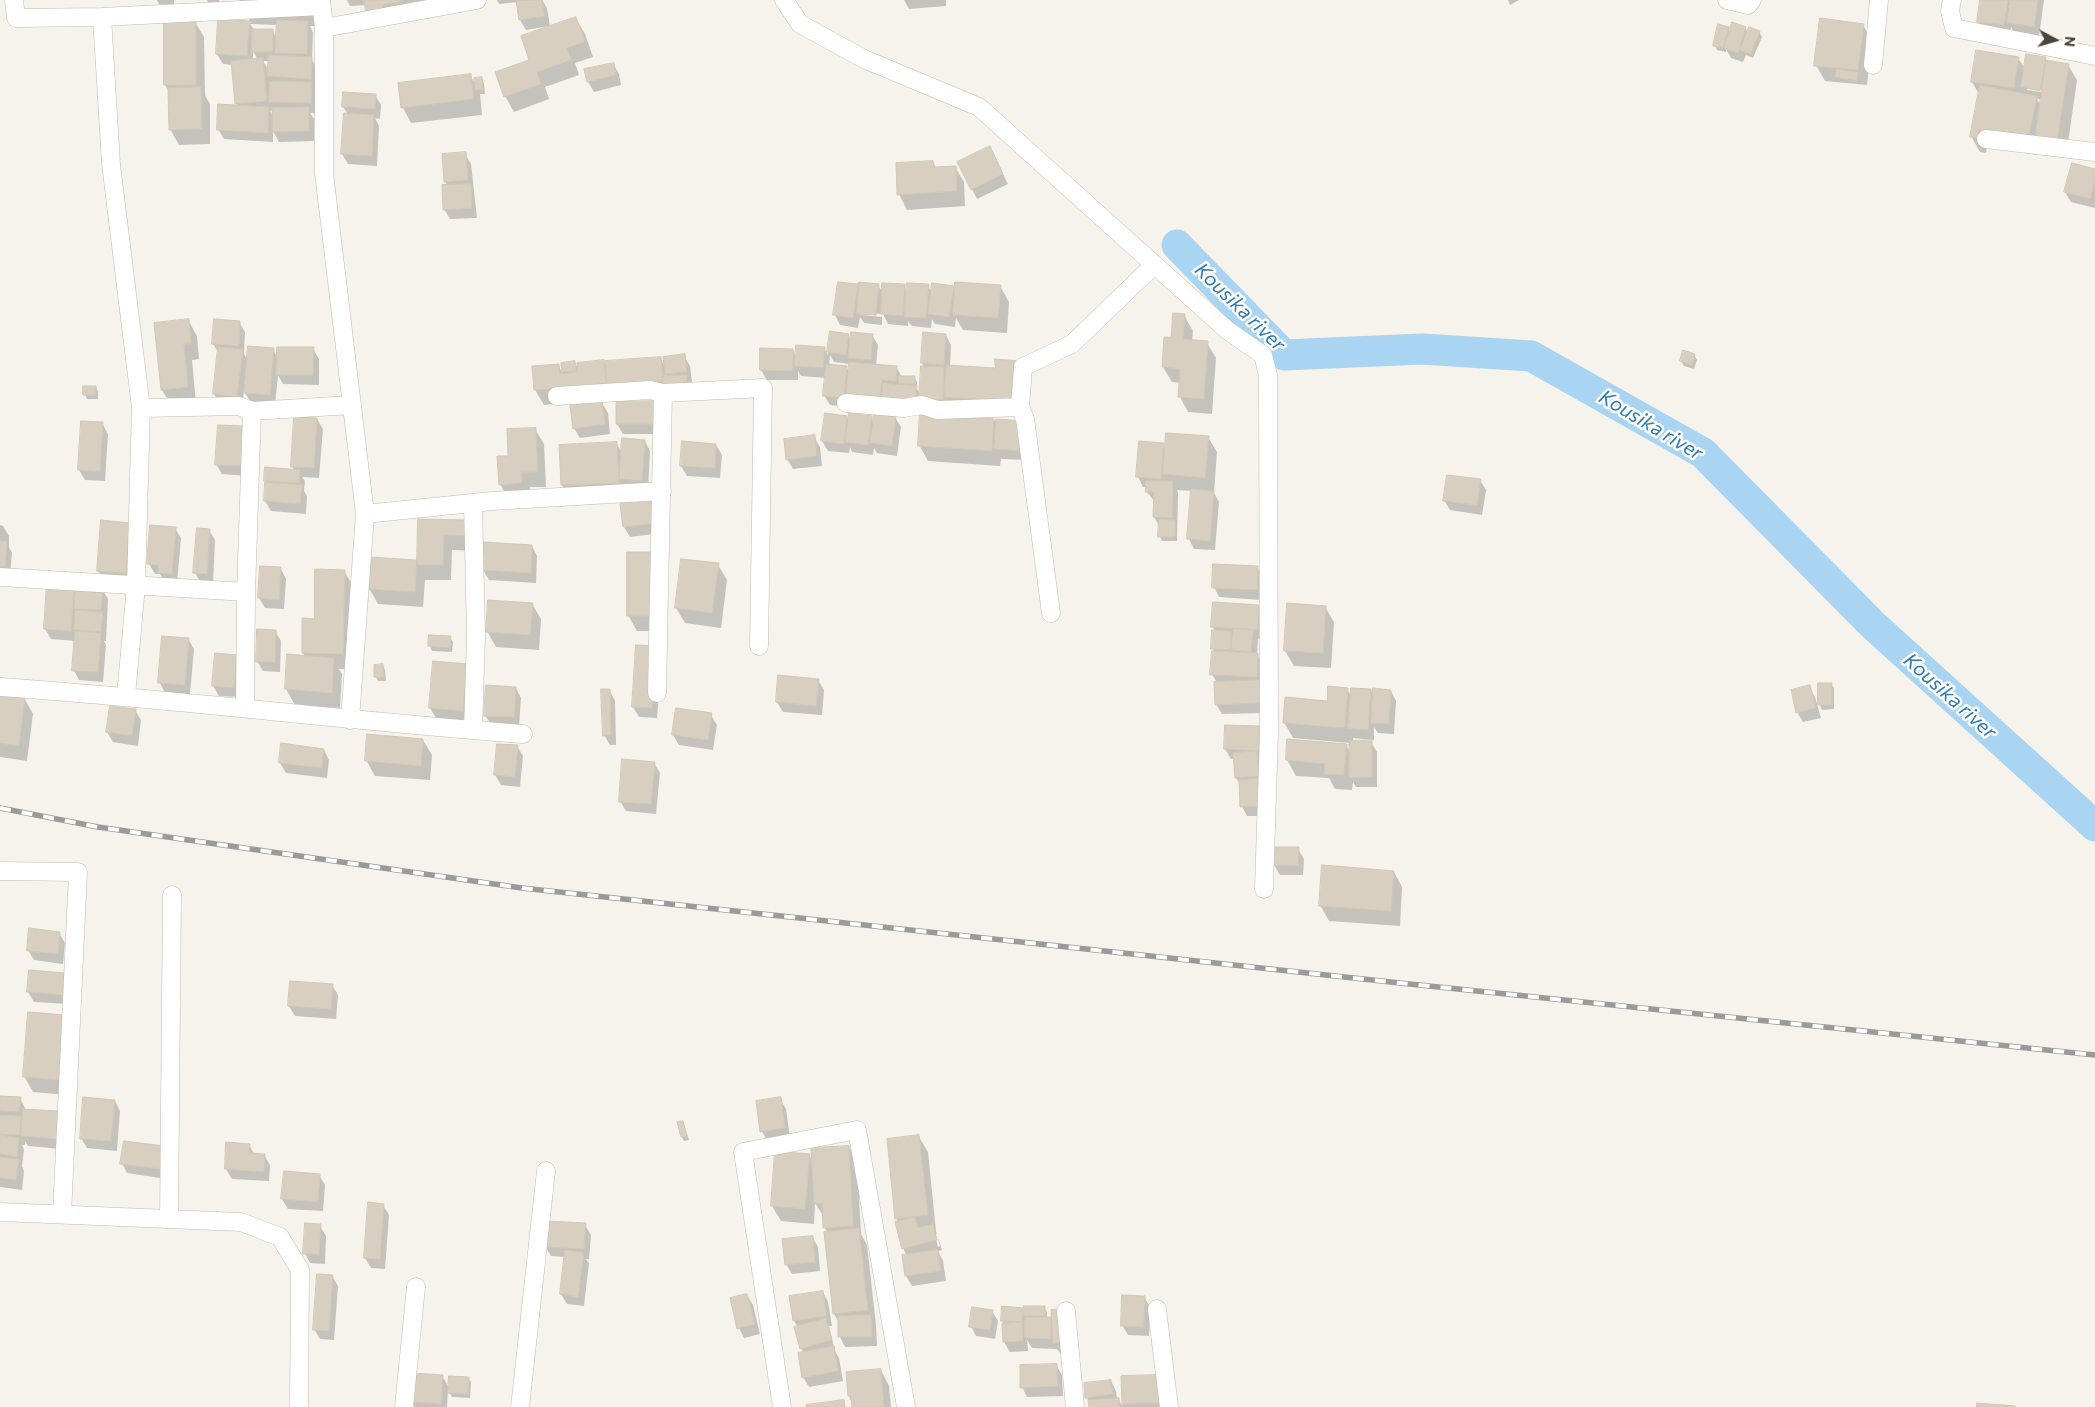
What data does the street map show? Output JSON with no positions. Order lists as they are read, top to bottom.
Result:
{
  "water": ["Kousika river"],
  "north": "right"
}
